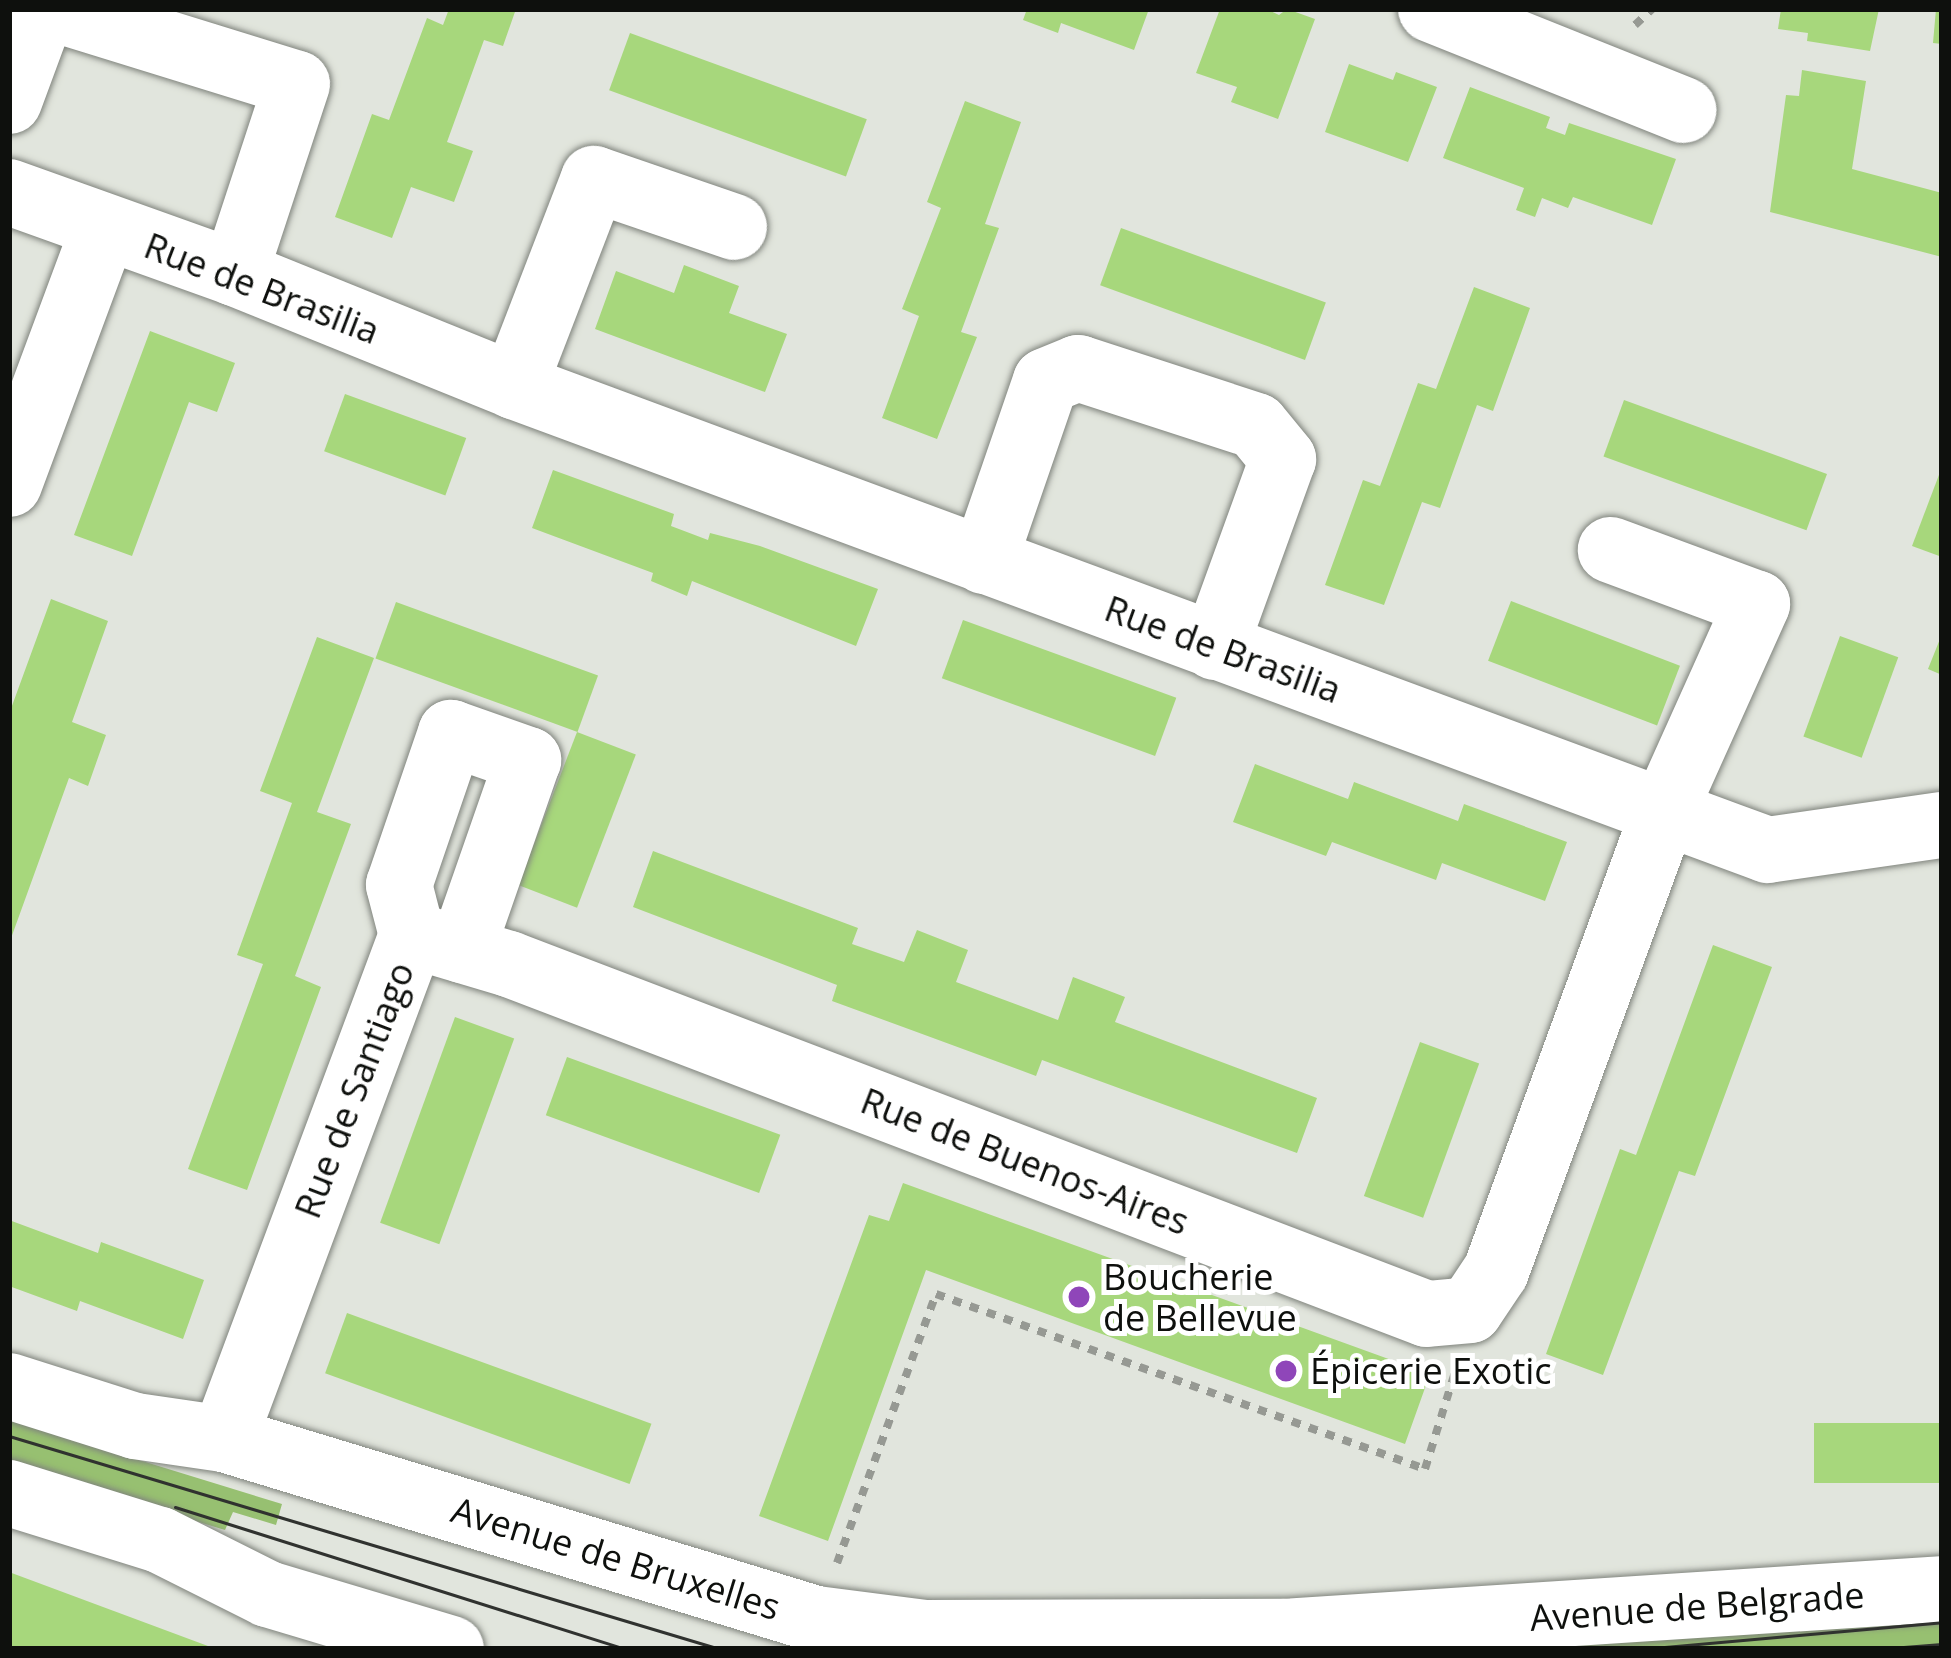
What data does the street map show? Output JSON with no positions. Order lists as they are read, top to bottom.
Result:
{
  "streets": {
    "street": [
      "Rue de Brasilia",
      "Rue de Santiago",
      "Rue de Buenos-Aires",
      "Avenue de Bruxelles",
      "Avenue de Belgrade"
    ]
  },
  "crossings": [
    ["Rue de Brasilia", "Rue de Buenos-Aires"],
    ["Rue de Santiago", "Rue de Buenos-Aires"],
    ["Rue de Santiago", "Avenue de Bruxelles"],
    ["Avenue de Bruxelles", "Avenue de Belgrade"]
  ],
  "places": ["Boucherie de Bellevue", "Épicerie Exotic"]
}
